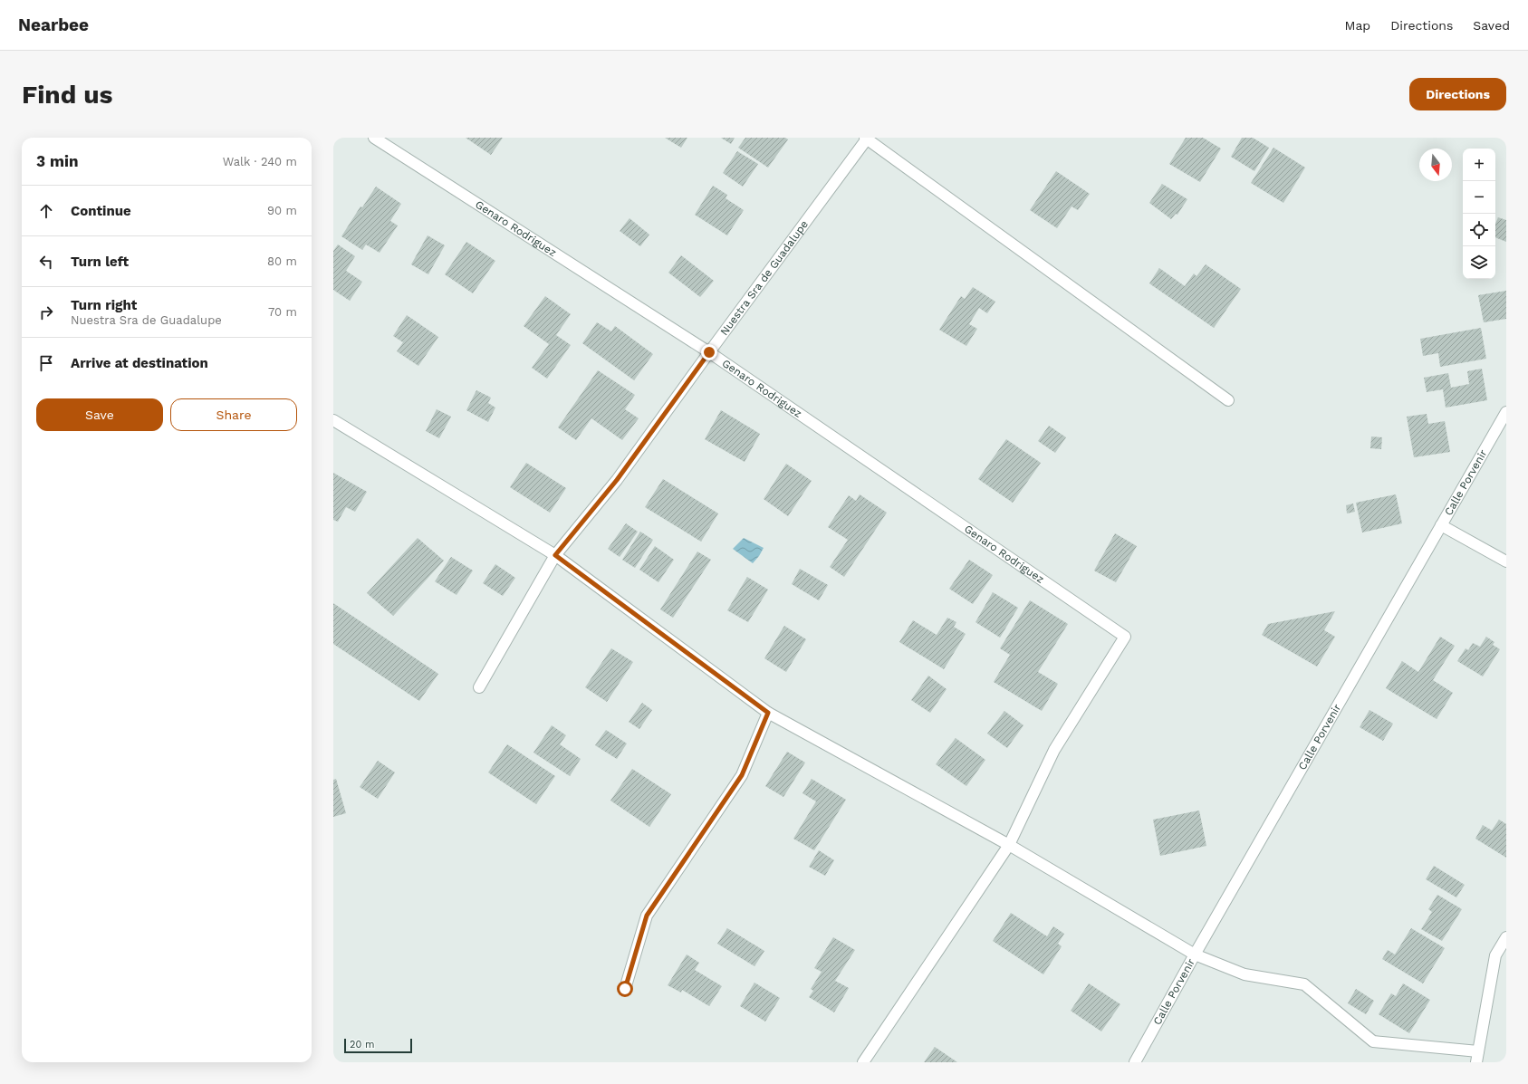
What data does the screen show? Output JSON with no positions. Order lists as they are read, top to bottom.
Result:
{
  "streets": {
    "street": ["Genaro Rodriguez", "Nuestra Sra de Guadalupe", "Calle Porvenir"]
  },
  "crossings": [
    ["Genaro Rodriguez", "Nuestra Sra de Guadalupe"]
  ],
  "scale_bar": "20 m",
  "north": "bottom",
  "page": {
    "header": "Nearbee",
    "nav": ["Map", "Directions", "Saved"],
    "buttons": [
      "Directions",
      ["Save", "Share"]
    ],
    "title": "Find us",
    "heading": ["3 min", "Walk · 240 m"],
    "map_buttons": ["+", "−"],
    "list": [
      ["Continue", "90 m"],
      ["Turn left", "80 m"],
      ["Turn right", "Nuestra Sra de Guadalupe", "70 m"],
      "Arrive at destination"
    ],
    "scale": "20 m"
  }
}
